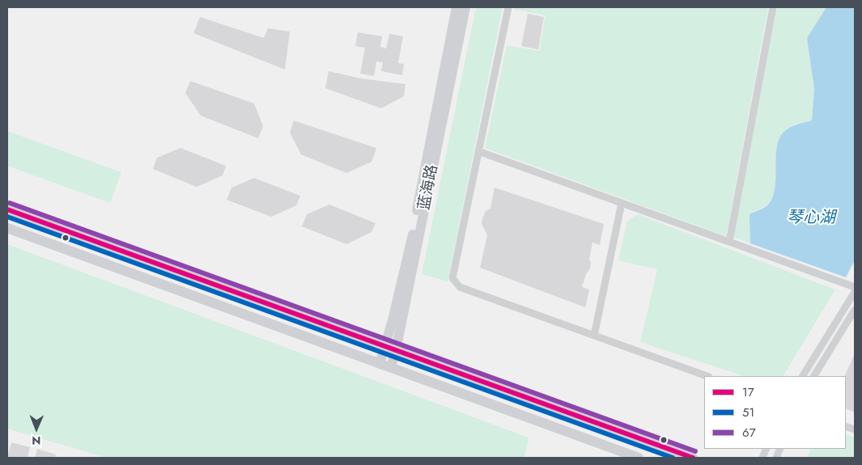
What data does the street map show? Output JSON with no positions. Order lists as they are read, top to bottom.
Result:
{
  "streets": {
    "main road": ["蓝海路"]
  },
  "water": ["琴心湖"],
  "lines": ["transit line 67", "transit line 17", "transit line 51"],
  "legend": ["17", "51", "67"],
  "north": "bottom"
}
